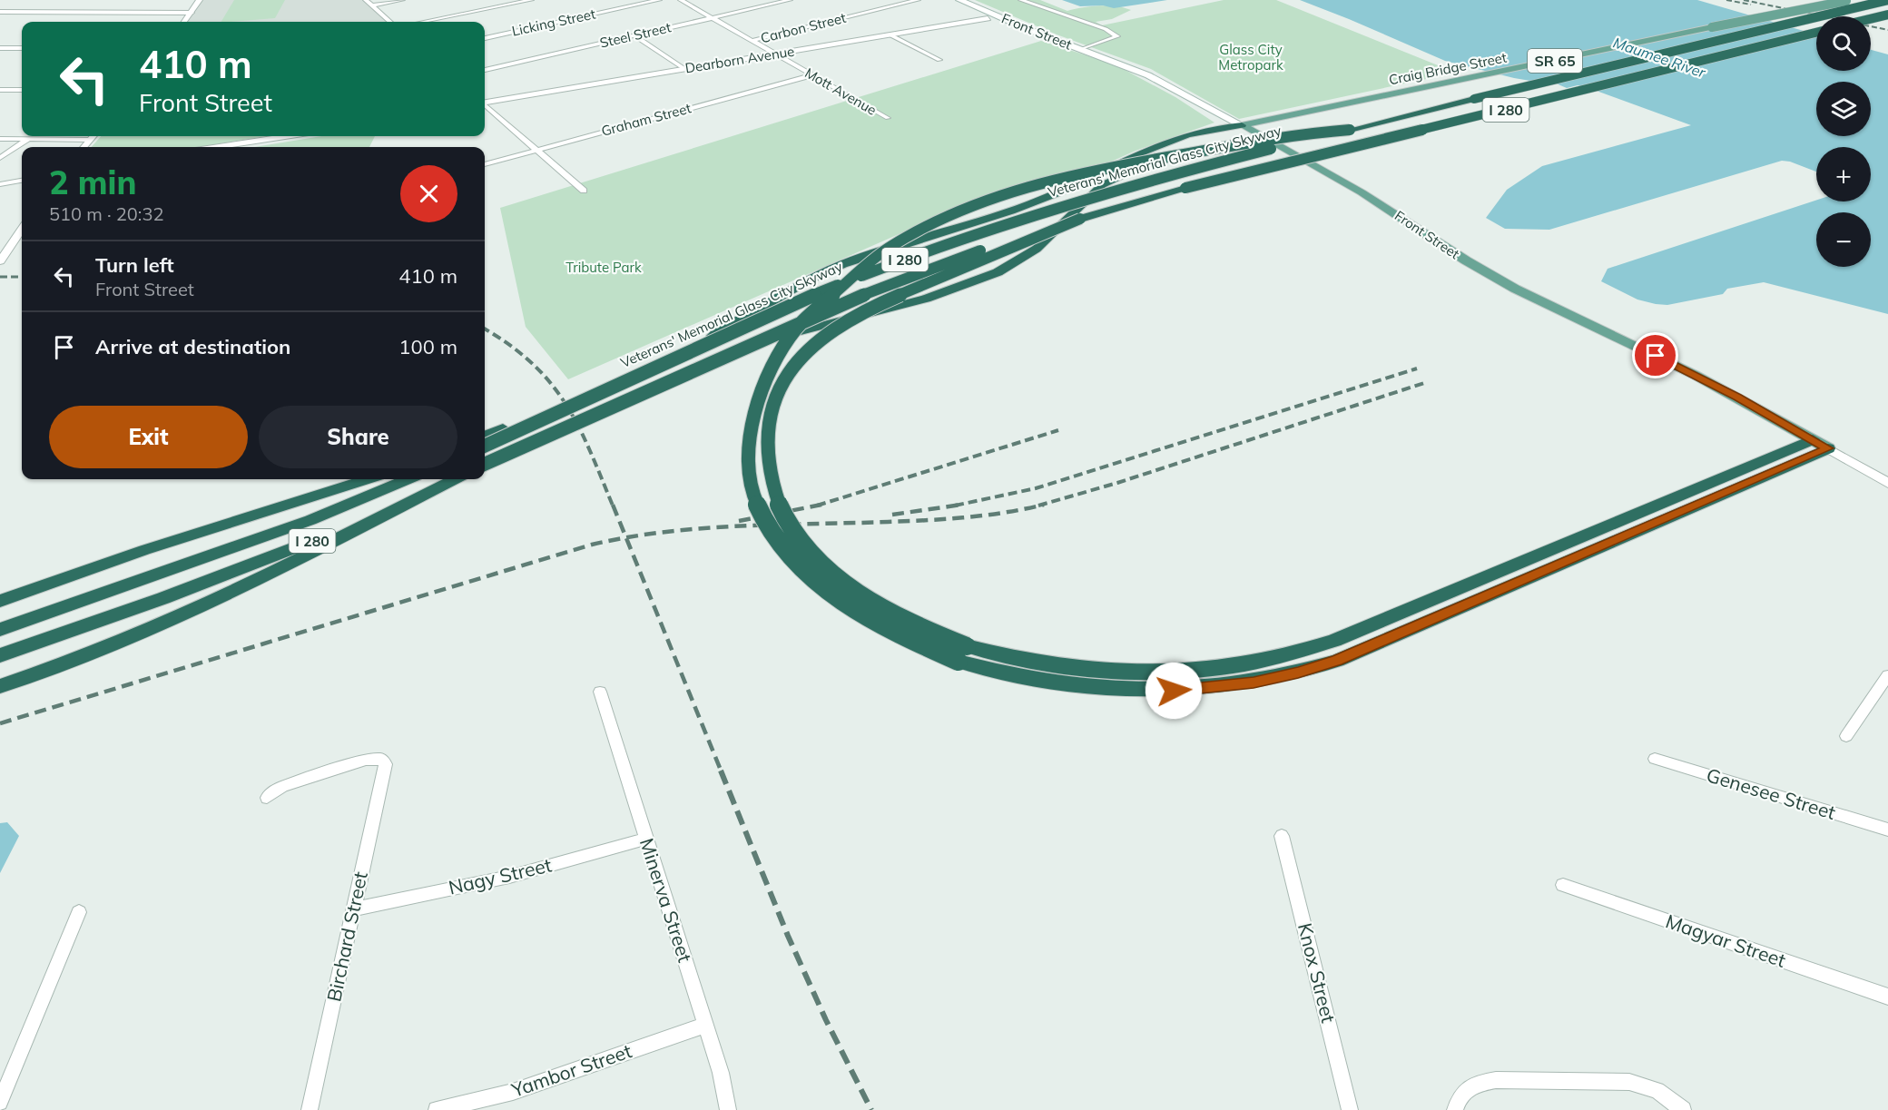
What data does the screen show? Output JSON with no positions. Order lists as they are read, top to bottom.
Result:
{
  "streets": {
    "highway": ["I 280", "Veterans' Memorial Glass City Skyway"],
    "main road": ["Front Street", "SR 65", "Craig Bridge Street"],
    "street": [
      "Licking Street",
      "Carbon Street",
      "Steel Street",
      "Dearborn Avenue",
      "Mott Avenue",
      "Graham Street",
      "Genesee Street",
      "Nagy Street",
      "Minerva Street",
      "Birchard Street",
      "Magyar Street",
      "Knox Street",
      "Yambor Street"
    ]
  },
  "crossings": [
    ["Carbon Street", "Mott Avenue"],
    ["Front Street", "Dearborn Avenue"],
    ["Front Street", "Craig Bridge Street"],
    ["Steel Street", "Mott Avenue"],
    ["Dearborn Avenue", "Mott Avenue"],
    ["Mott Avenue", "Graham Street"],
    ["Nagy Street", "Minerva Street"],
    ["Nagy Street", "Birchard Street"],
    ["Minerva Street", "Yambor Street"]
  ],
  "water": ["Maumee River"],
  "parks": ["Glass City Metropark", "Tribute Park"],
  "page": {
    "map_buttons": ["+", "−"],
    "turn": ["410 m", "Front Street"],
    "heading": ["2 min", "510 m · 20:32"],
    "list": [
      {
        "name": "Turn left",
        "note": "Front Street",
        "value": "410 m"
      },
      {
        "name": "Arrive at destination",
        "value": "100 m"
      }
    ],
    "buttons": ["Exit", "Share"]
  }
}
